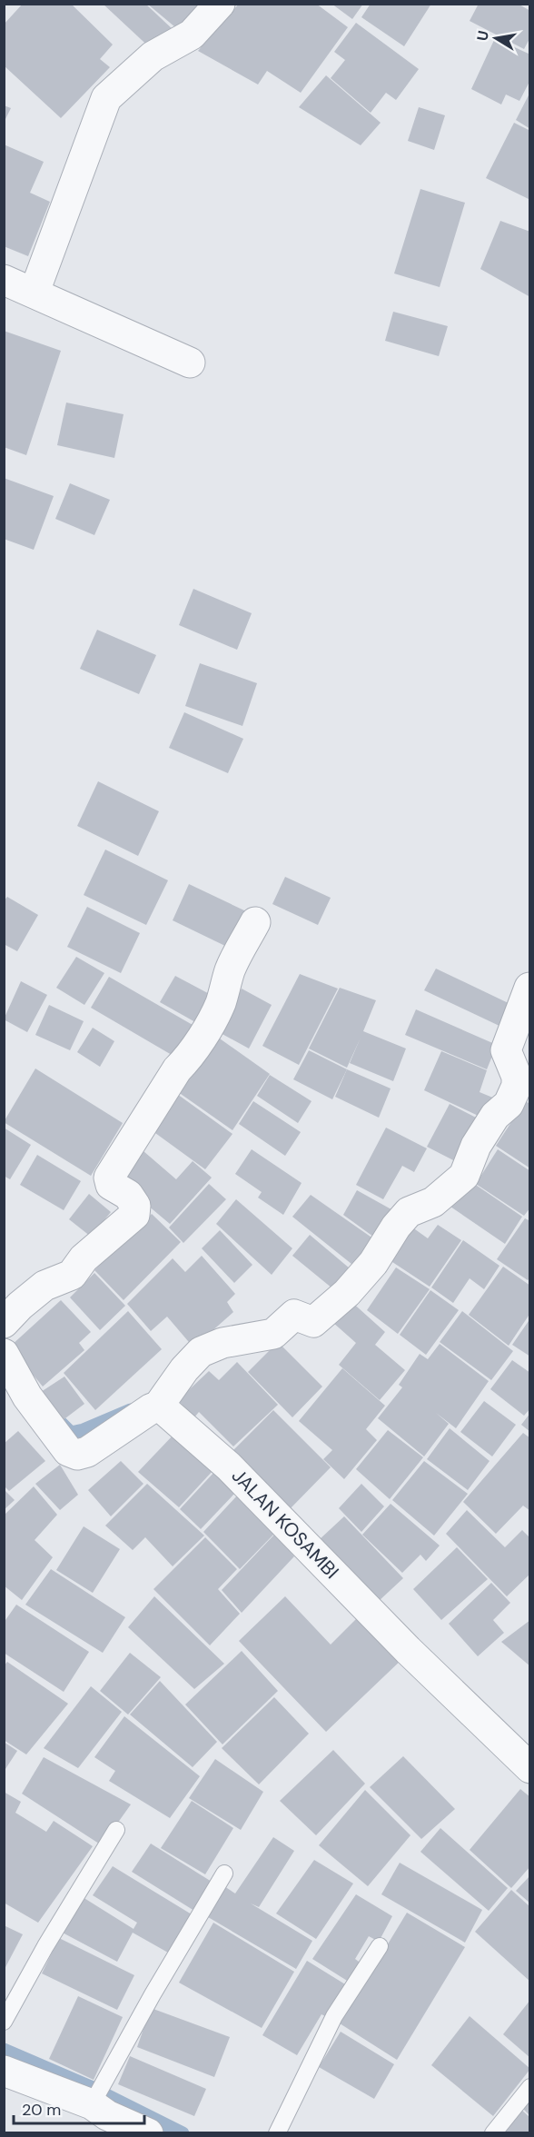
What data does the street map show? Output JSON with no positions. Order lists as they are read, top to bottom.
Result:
{
  "streets": {
    "street": ["JALAN KOSAMBI"]
  },
  "scale_bar": "20 m",
  "north": "left"
}
